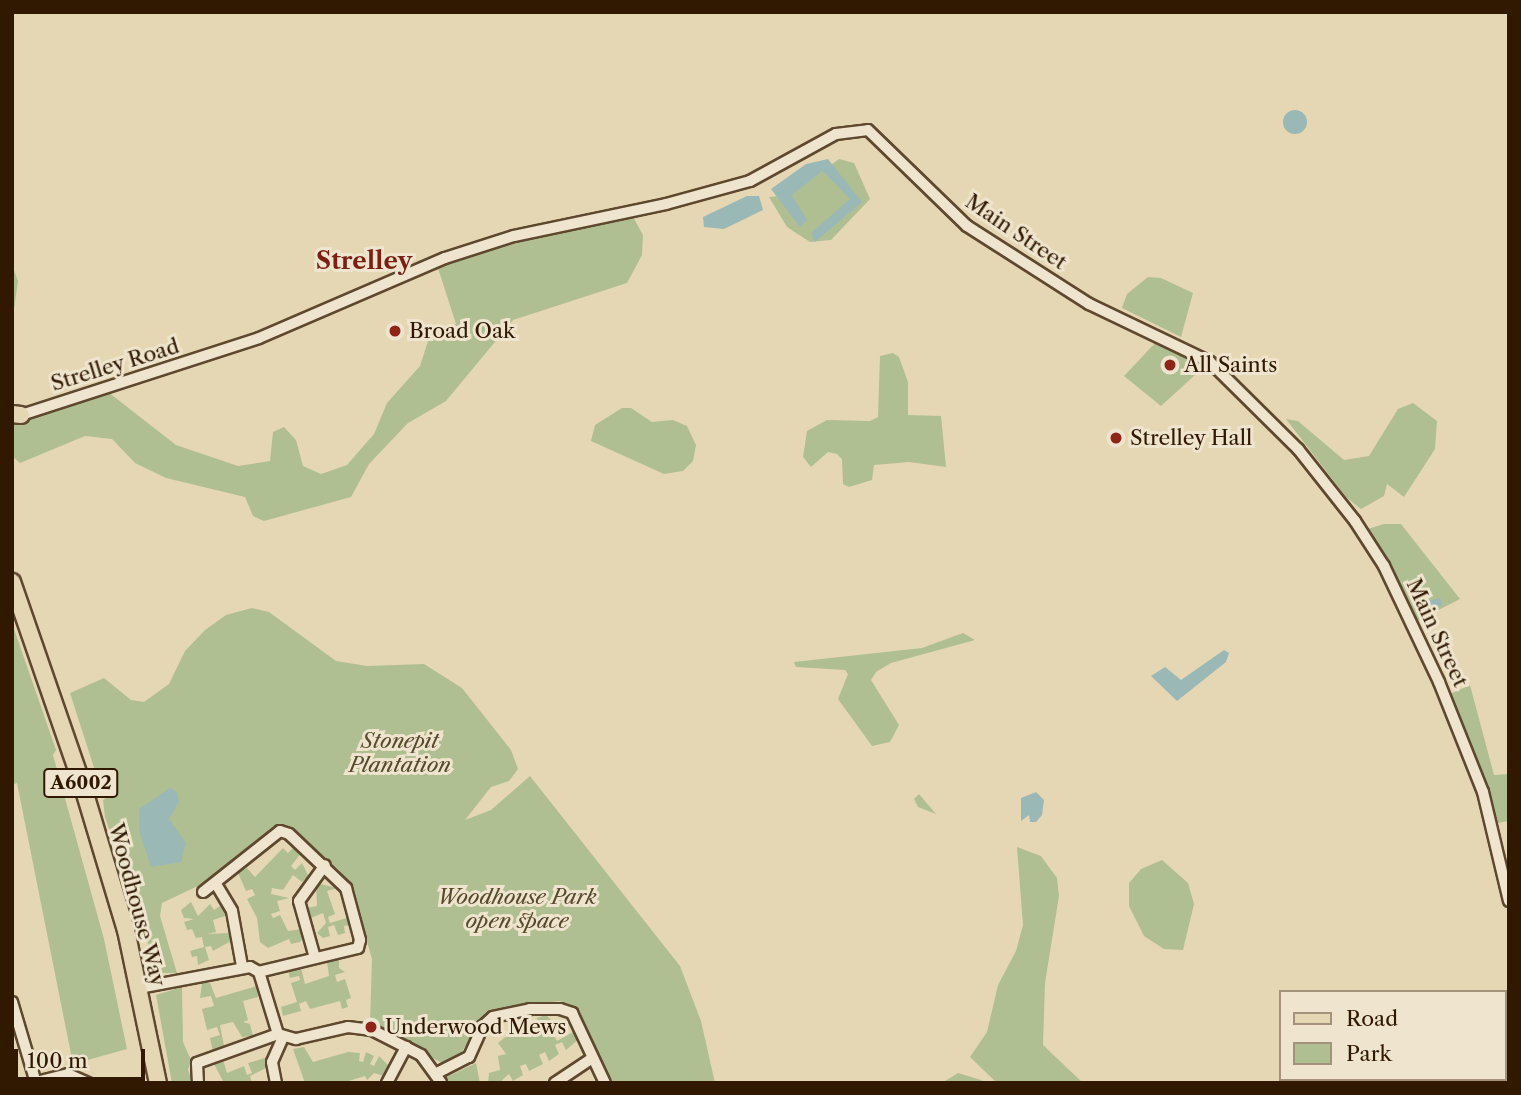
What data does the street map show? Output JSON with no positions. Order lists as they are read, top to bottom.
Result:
{
  "streets": {
    "main road": ["A6002", "Woodhouse Way"],
    "street": ["Main Street", "Strelley Road"]
  },
  "crossings": [
    ["Main Street", "Strelley Road"]
  ],
  "districts": ["Strelley"],
  "parks": ["Stonepit Plantation", "Woodhouse Park open space"],
  "places": [
    "Broad Oak",
    "All Saints",
    "Strelley Hall",
    "Underwood Mews"
  ],
  "legend": ["Road", "Park"],
  "scale_bar": "100 m"
}
